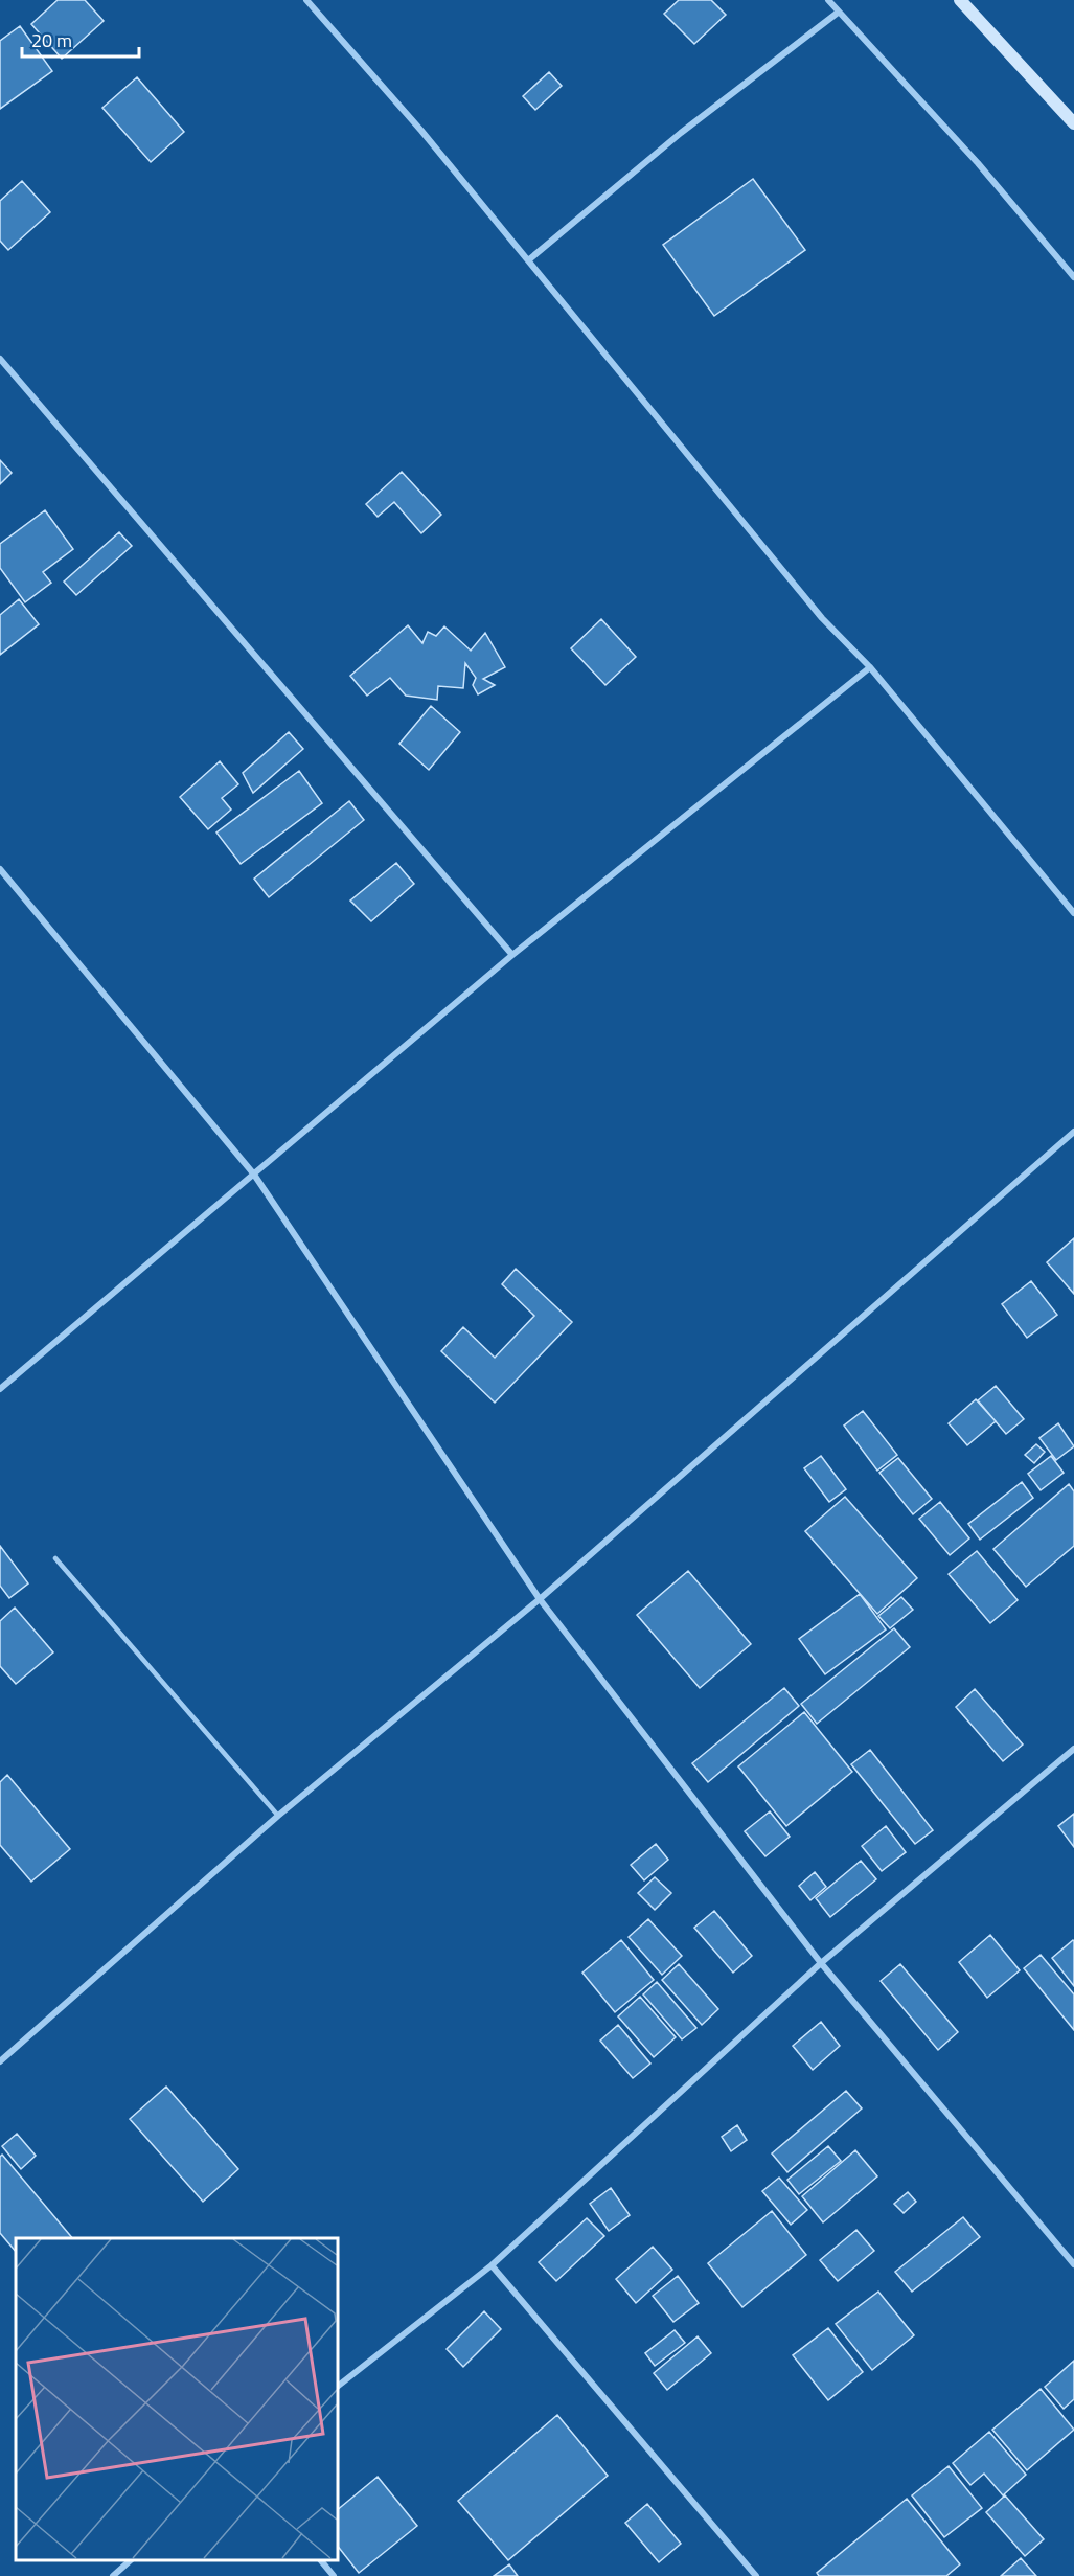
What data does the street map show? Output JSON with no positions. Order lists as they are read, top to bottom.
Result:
{
  "scale_bar": "20 m"
}
